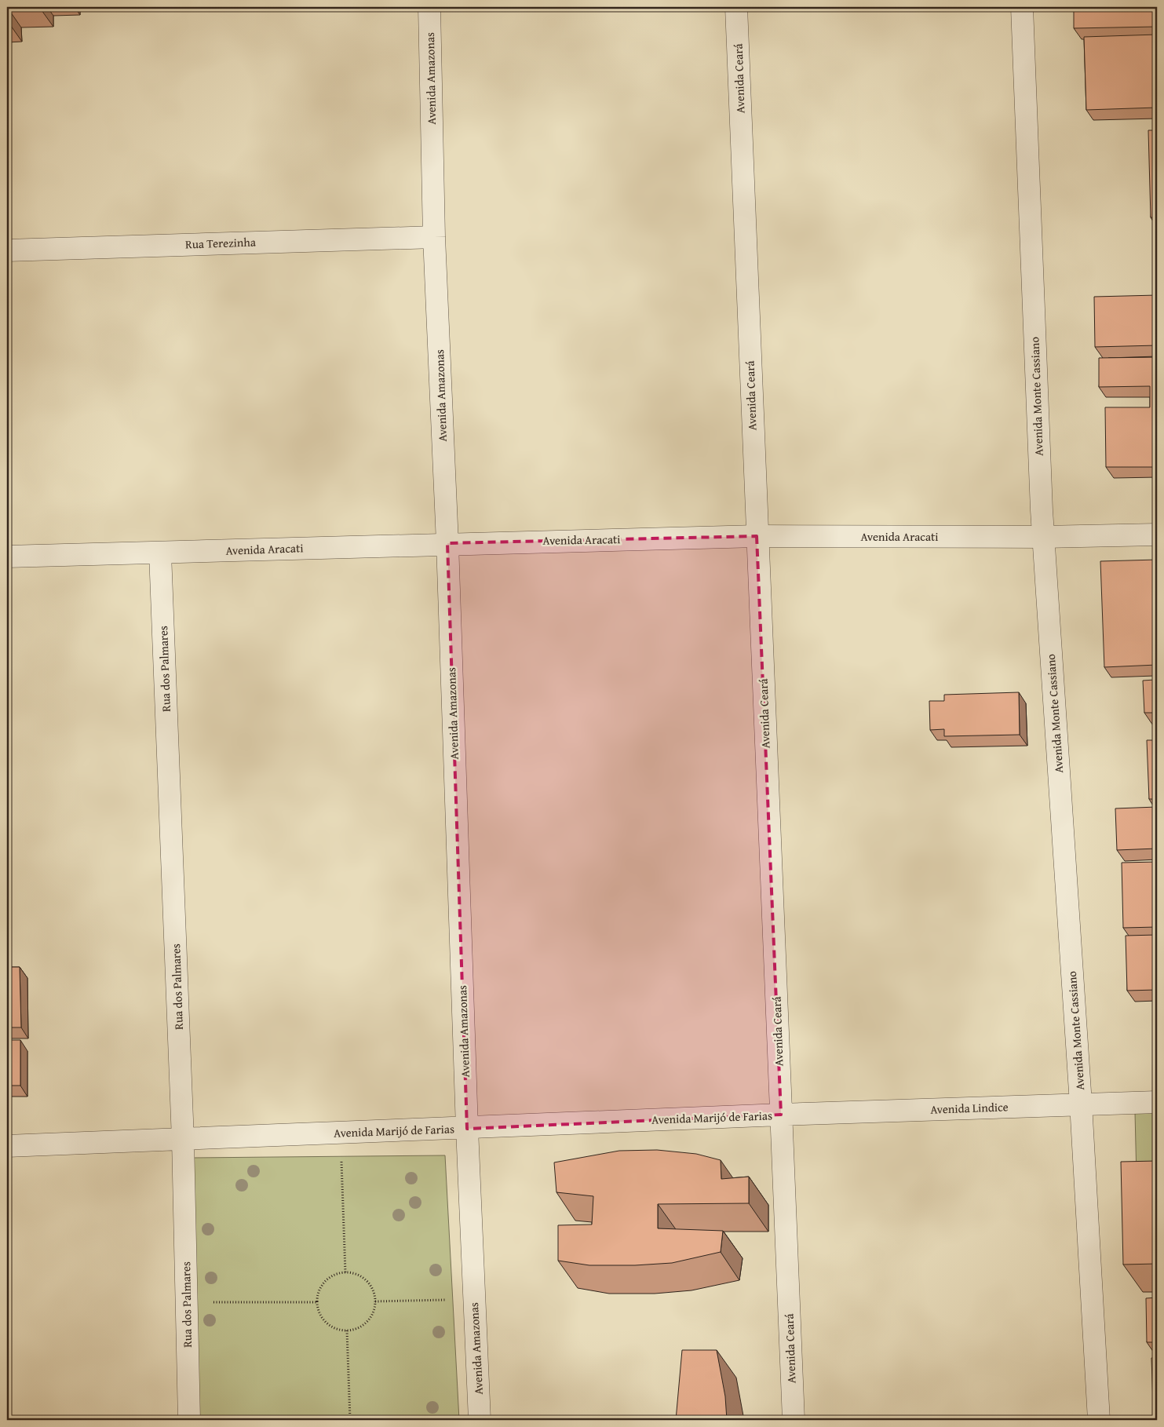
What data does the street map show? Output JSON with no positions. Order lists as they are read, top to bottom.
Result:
{
  "streets": {
    "street": [
      "Avenida Amazonas",
      "Avenida Ceará",
      "Rua Terezinha",
      "Avenida Monte Cassiano",
      "Avenida Aracati",
      "Rua dos Palmares",
      "Avenida Lindice",
      "Avenida Marijó de Farias"
    ]
  },
  "crossings": [
    ["Avenida Amazonas", "Rua Terezinha"],
    ["Avenida Amazonas", "Avenida Aracati"],
    ["Avenida Amazonas", "Avenida Marijó de Farias"],
    ["Avenida Ceará", "Avenida Aracati"],
    ["Avenida Ceará", "Avenida Lindice"],
    ["Avenida Ceará", "Avenida Marijó de Farias"],
    ["Avenida Monte Cassiano", "Avenida Aracati"],
    ["Avenida Monte Cassiano", "Avenida Lindice"],
    ["Avenida Aracati", "Rua dos Palmares"],
    ["Rua dos Palmares", "Avenida Marijó de Farias"],
    ["Avenida Lindice", "Avenida Marijó de Farias"]
  ]
}
